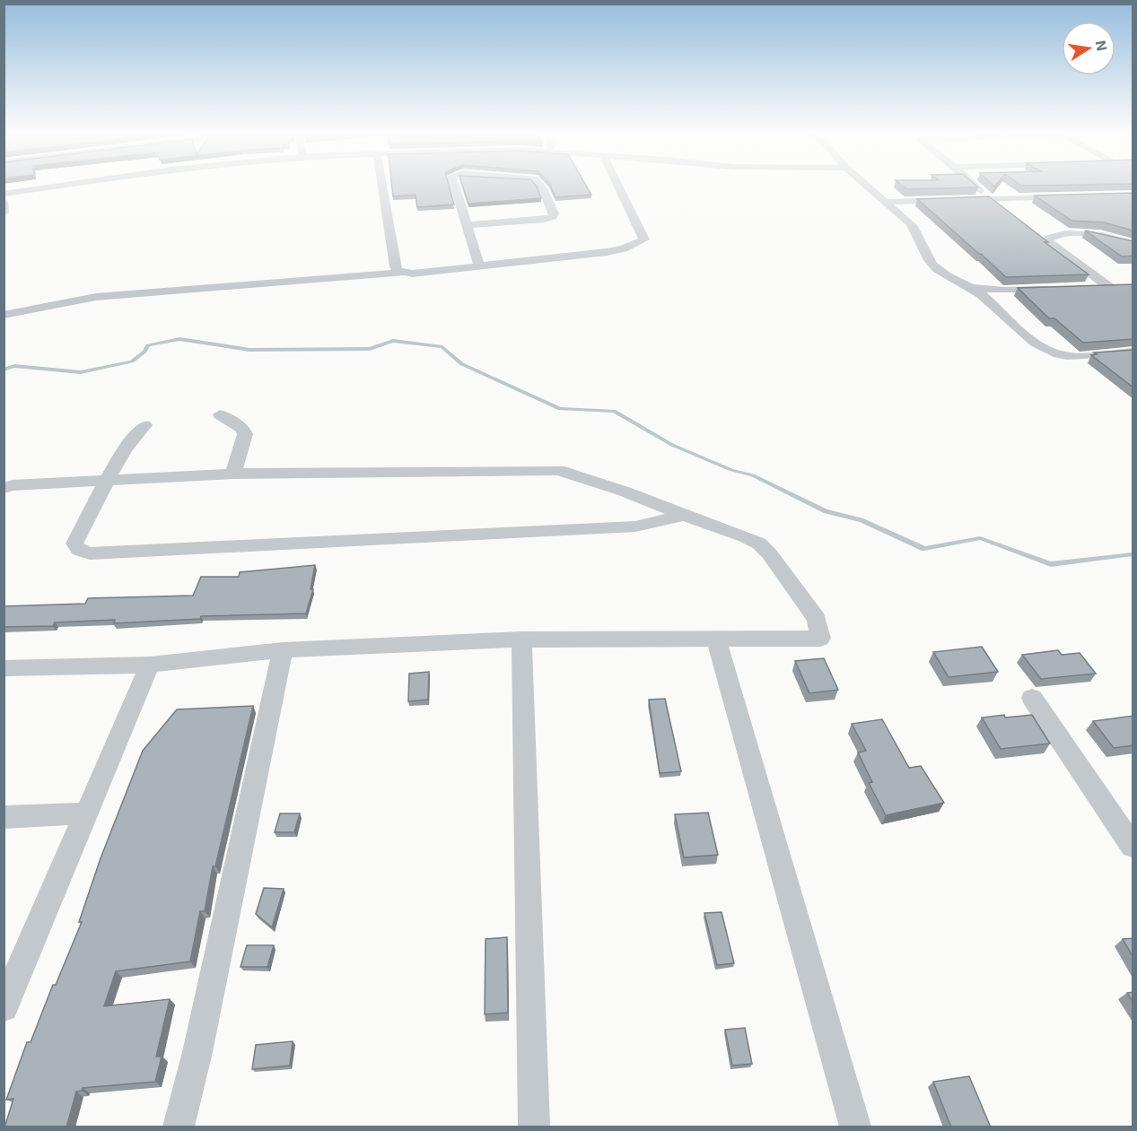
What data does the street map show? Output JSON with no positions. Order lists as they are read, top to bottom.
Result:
{
  "north": "right"
}
